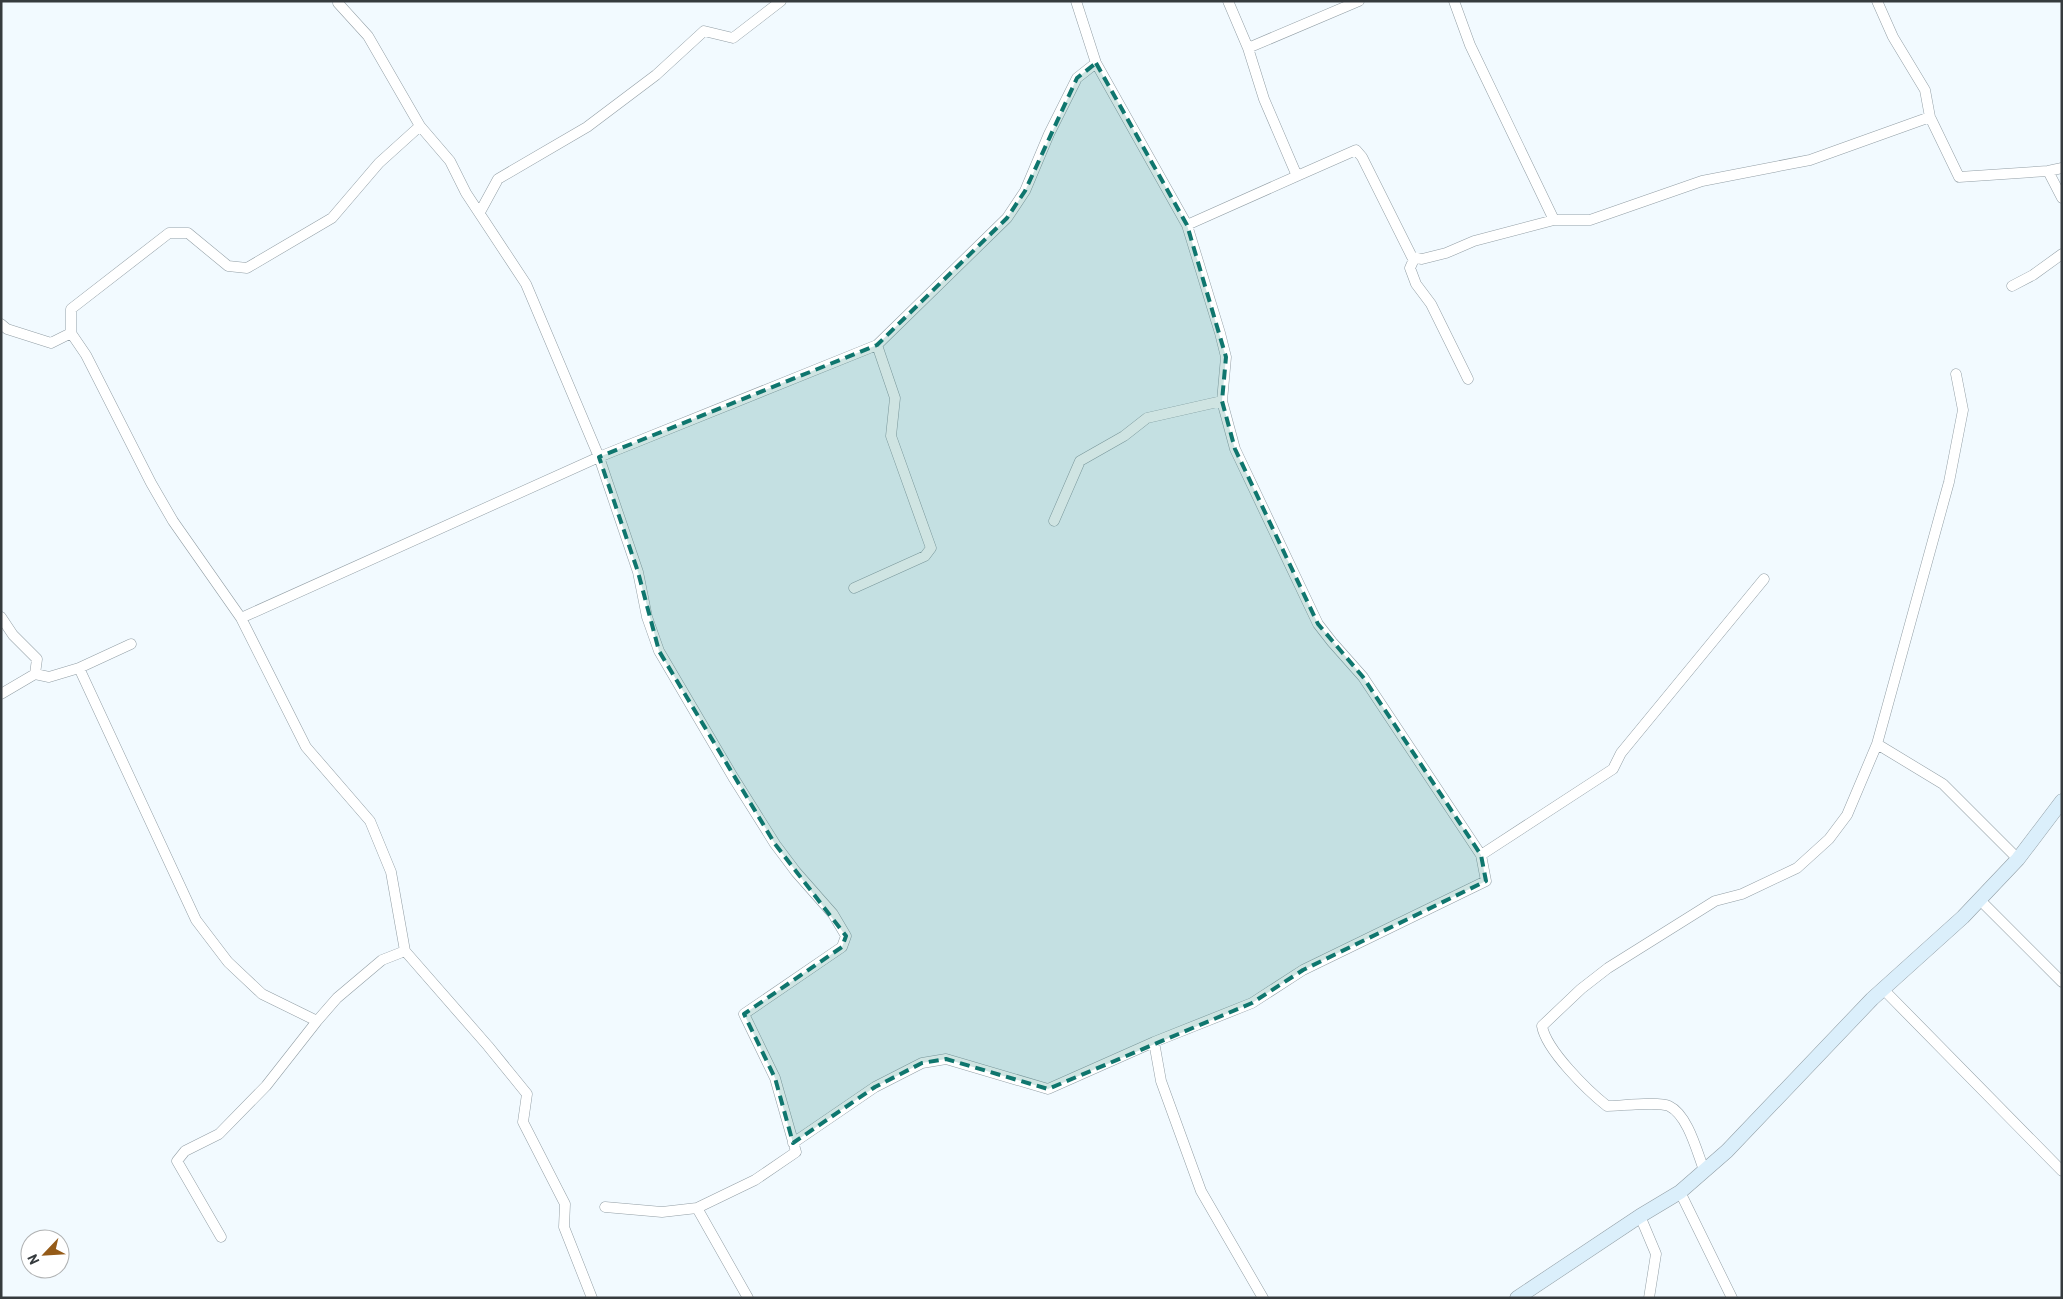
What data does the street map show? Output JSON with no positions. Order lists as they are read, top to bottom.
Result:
{
  "north": "bottom left"
}
